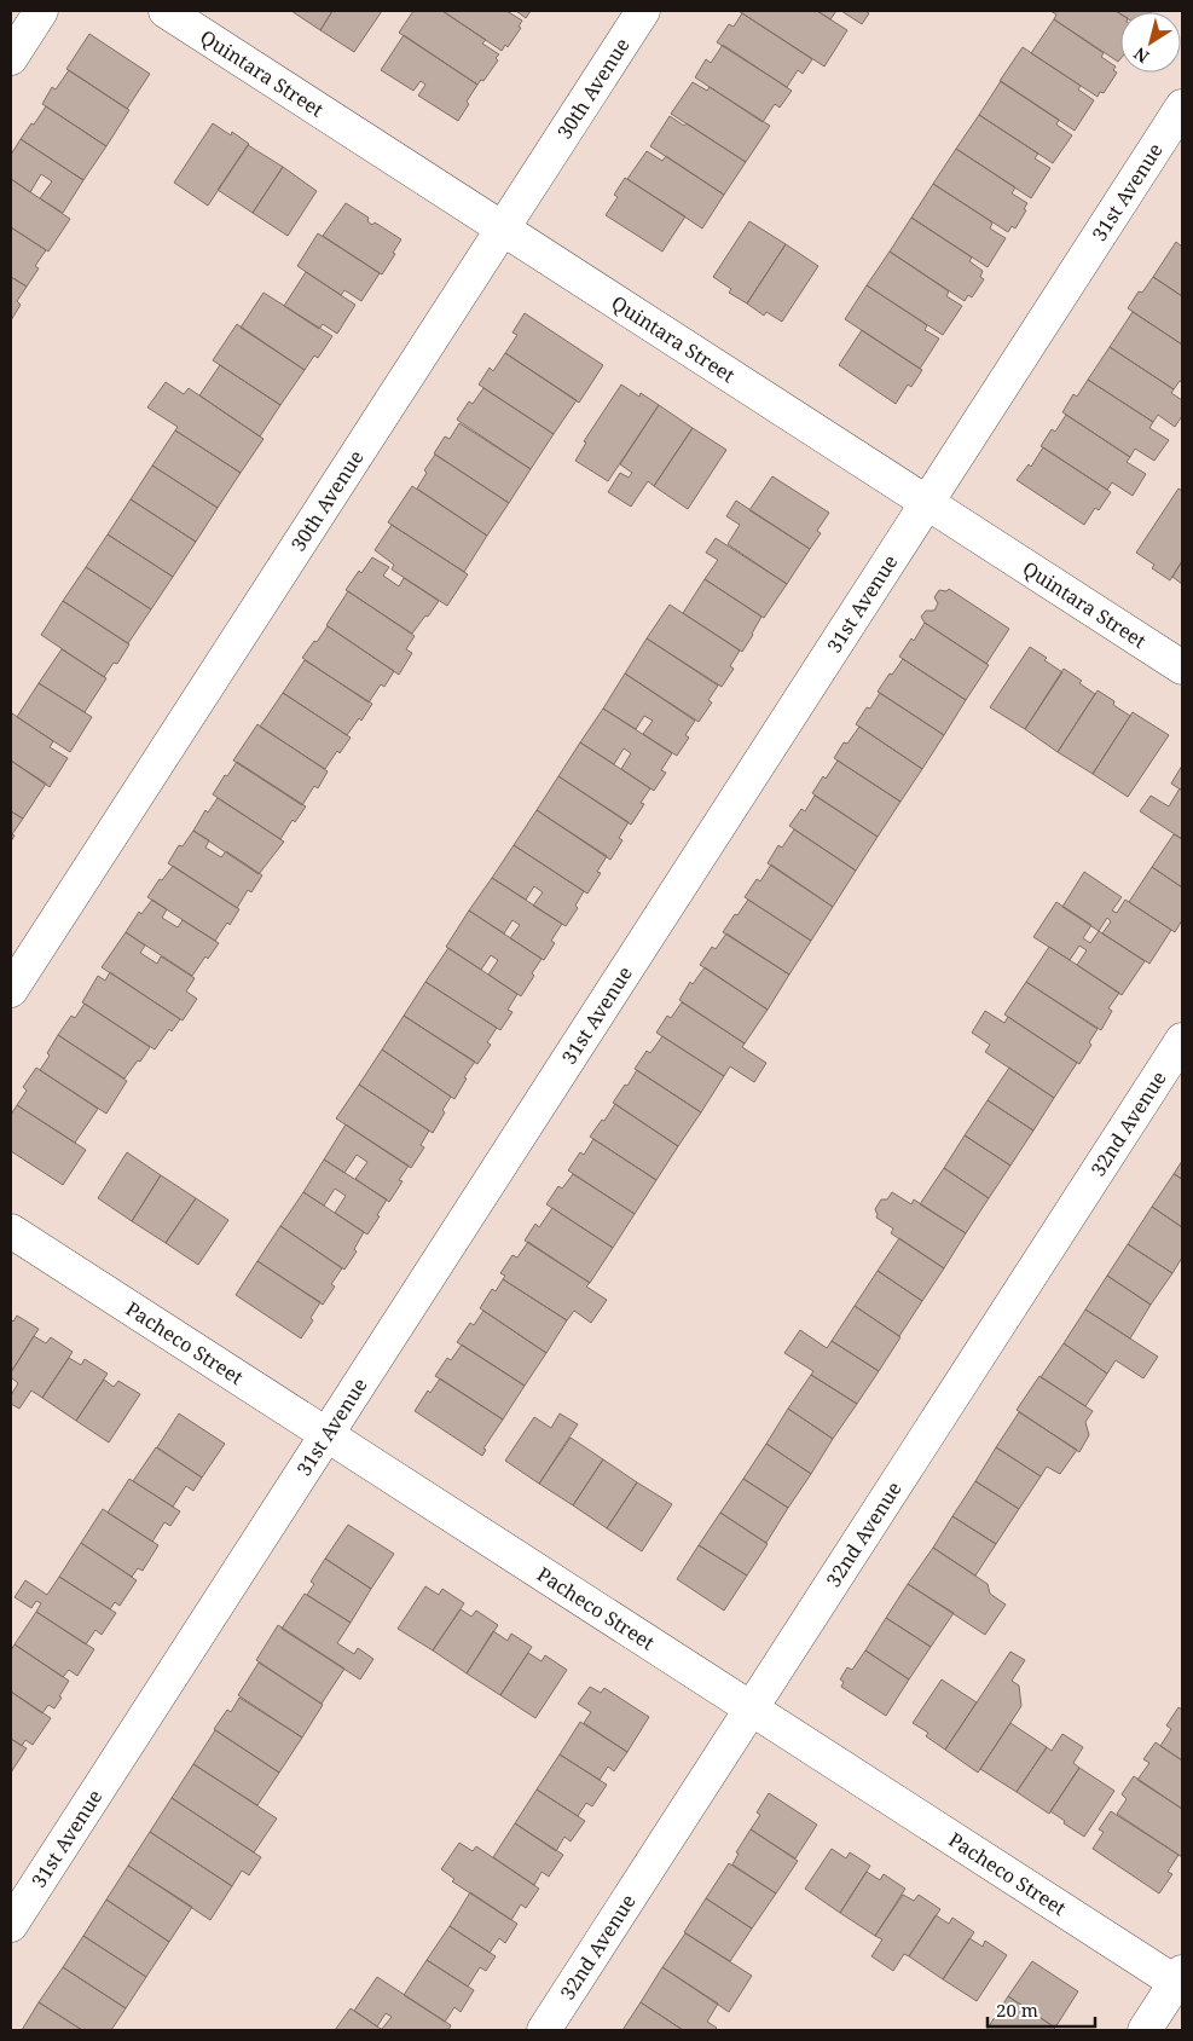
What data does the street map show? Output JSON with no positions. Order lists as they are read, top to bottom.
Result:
{
  "streets": {
    "street": [
      "Quintara Street",
      "30th Avenue",
      "31st Avenue",
      "32nd Avenue",
      "Pacheco Street"
    ]
  },
  "crossings": [
    ["Quintara Street", "30th Avenue"],
    ["Quintara Street", "31st Avenue"],
    ["31st Avenue", "Pacheco Street"],
    ["32nd Avenue", "Pacheco Street"]
  ],
  "scale_bar": "20 m",
  "north": "bottom left"
}
